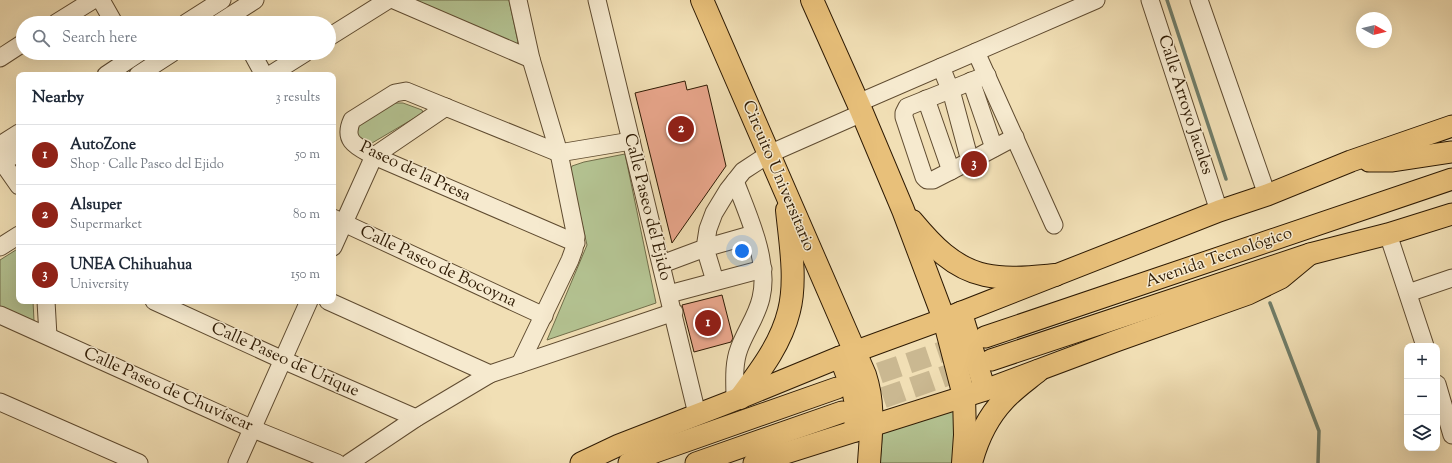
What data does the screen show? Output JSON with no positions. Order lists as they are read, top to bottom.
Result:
{
  "streets": {
    "highway": ["Circuito Universitario"],
    "main road": ["Avenida Tecnológico"],
    "street": [
      "Calle Arroyo Jacales",
      "Paseo de la Presa",
      "Calle Paseo del Ejido",
      "Calle Paseo de Bocoyna",
      "Calle Paseo de Urique",
      "Calle Paseo de Chuvíscar"
    ]
  },
  "north": "right",
  "page": {
    "search": "Search here",
    "heading": ["Nearby", "3 results"],
    "pins": ["2", "3", "1"],
    "list": [
      {
        "mark": "1",
        "name": "AutoZone",
        "note": "Shop · Calle Paseo del Ejido",
        "value": "50 m"
      },
      {
        "mark": "2",
        "name": "Alsuper",
        "note": "Supermarket",
        "value": "80 m"
      },
      {
        "mark": "3",
        "name": "UNEA Chihuahua",
        "note": "University",
        "value": "150 m"
      }
    ],
    "map_buttons": ["+", "−"]
  }
}
